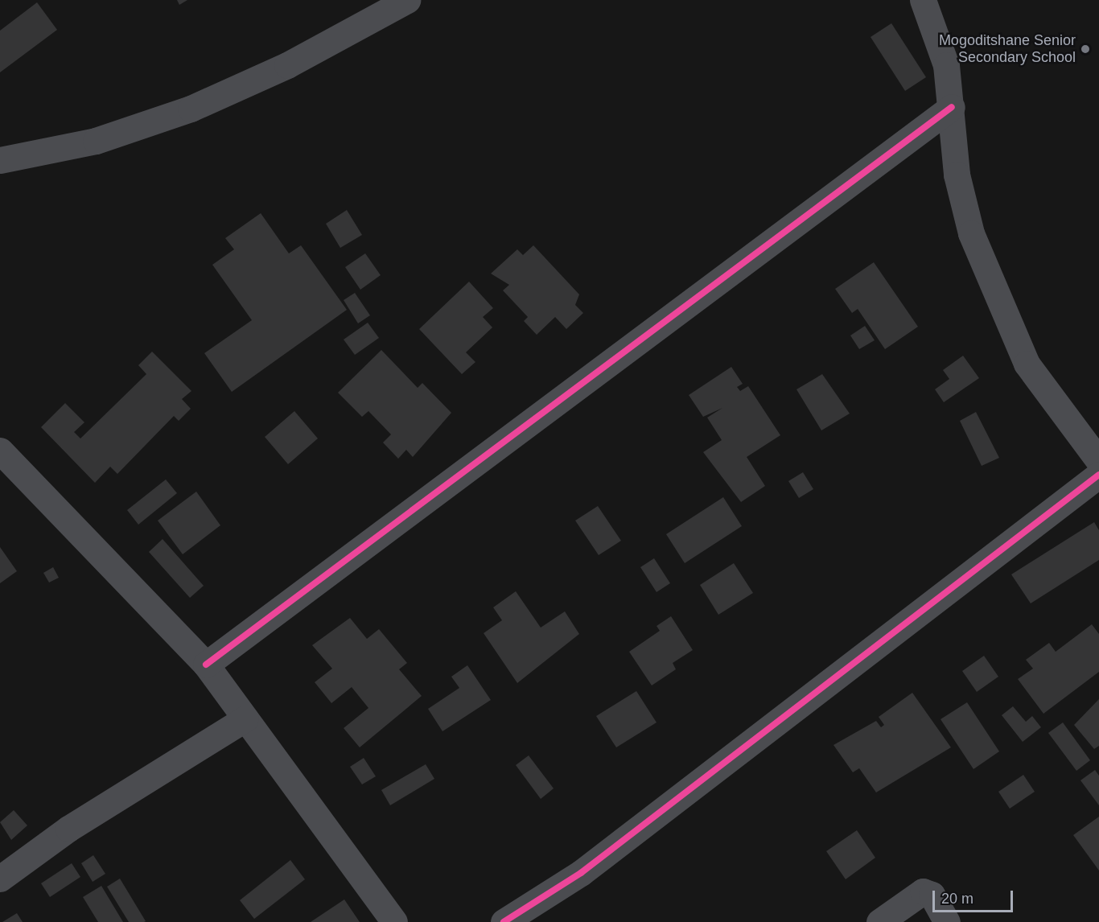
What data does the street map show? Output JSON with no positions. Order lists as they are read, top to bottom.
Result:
{
  "places": ["Mogoditshane Senior Secondary School"],
  "scale_bar": "20 m"
}
